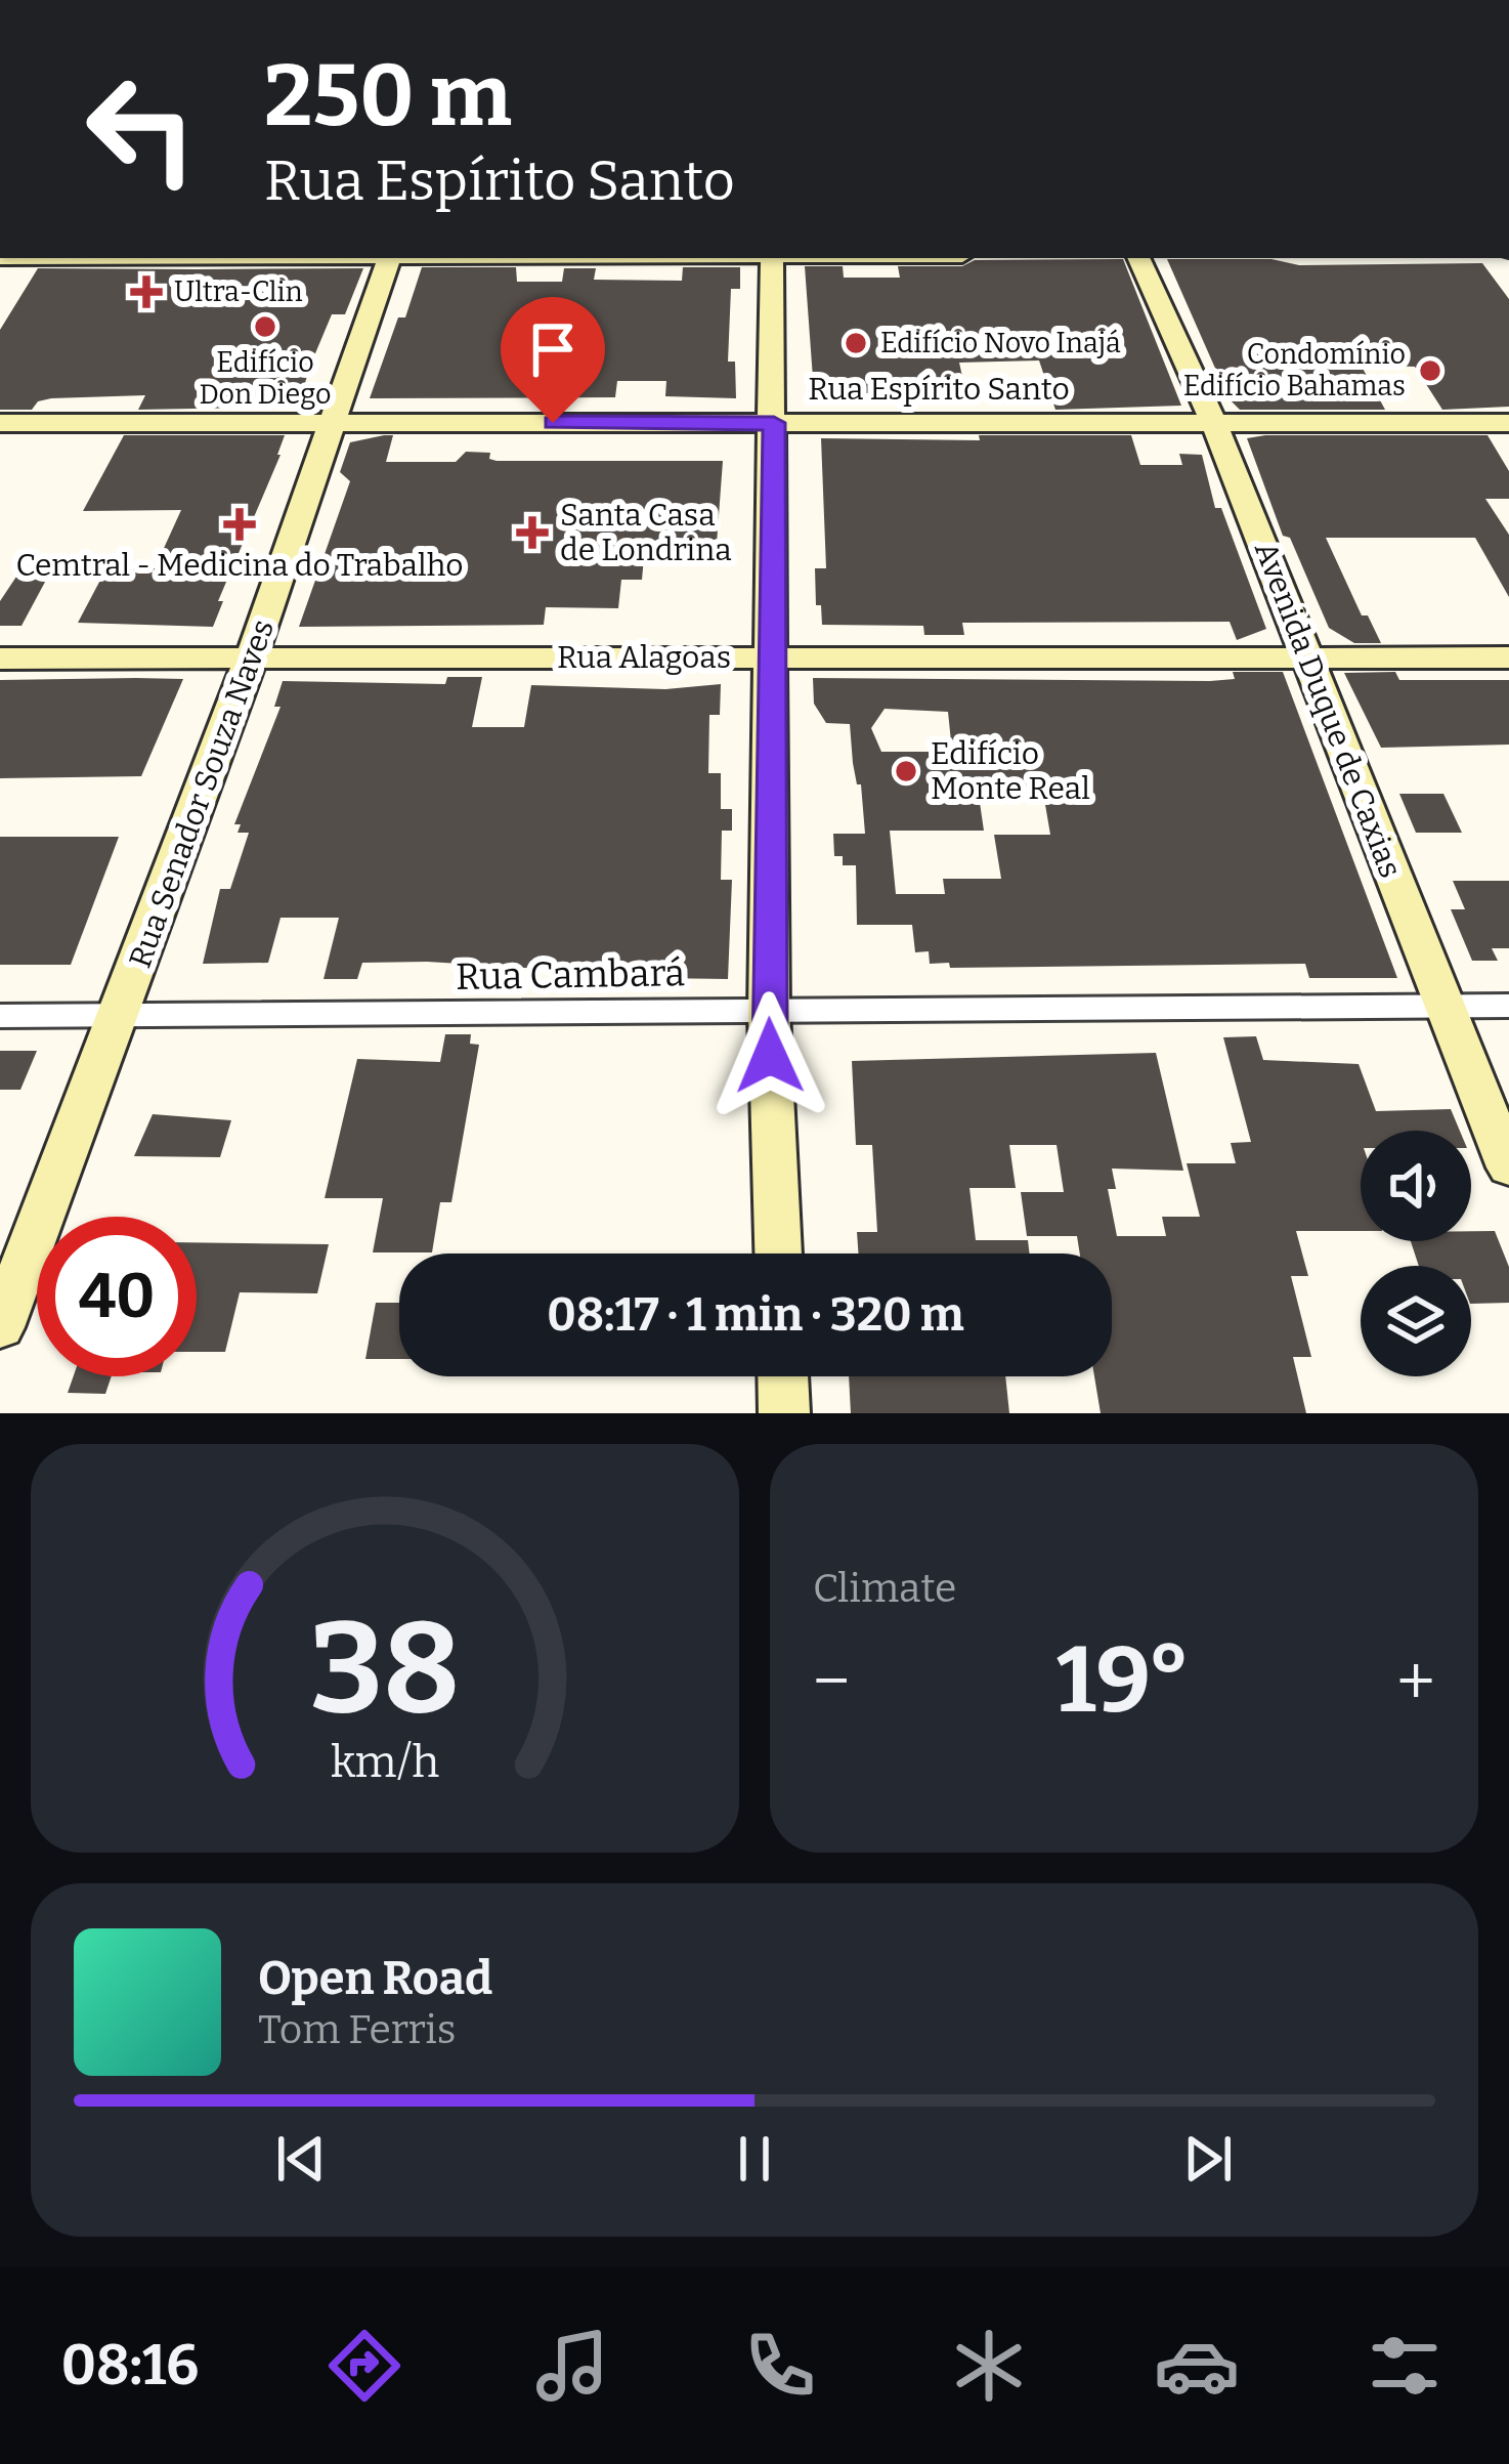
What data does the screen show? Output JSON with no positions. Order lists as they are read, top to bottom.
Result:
{
  "streets": {
    "street": [
      "Rua Espírito Santo",
      "Rua Alagoas",
      "Avenida Duque de Caxias",
      "Rua Senador Souza Naves",
      "Rua Cambará"
    ]
  },
  "crossings": [
    ["Rua Espírito Santo", "Avenida Duque de Caxias"],
    ["Rua Espírito Santo", "Rua Senador Souza Naves"],
    ["Rua Alagoas", "Avenida Duque de Caxias"],
    ["Rua Alagoas", "Rua Senador Souza Naves"],
    ["Avenida Duque de Caxias", "Rua Cambará"],
    ["Rua Senador Souza Naves", "Rua Cambará"]
  ],
  "places": {
    "health": ["Ultra-Clin", "Cemtral - Medicina do Trabalho", "Santa Casa de Londrina"],
    "other": [
      "Edifício Don Diego",
      "Edifício Novo Inajá",
      "Condomínio Edifício Bahamas",
      "Edifício Monte Real"
    ]
  },
  "page": {
    "turn": ["250 m", "Rua Espírito Santo"],
    "limit": "40",
    "trip": "08:17 · 1 min · 320 m",
    "tile": "Climate",
    "heat": ["−", "19°", "+"],
    "song": ["Open Road", "Tom Ferris"],
    "tabs": "08:16",
    "gauge": ["38", "km/h"]
  }
}
